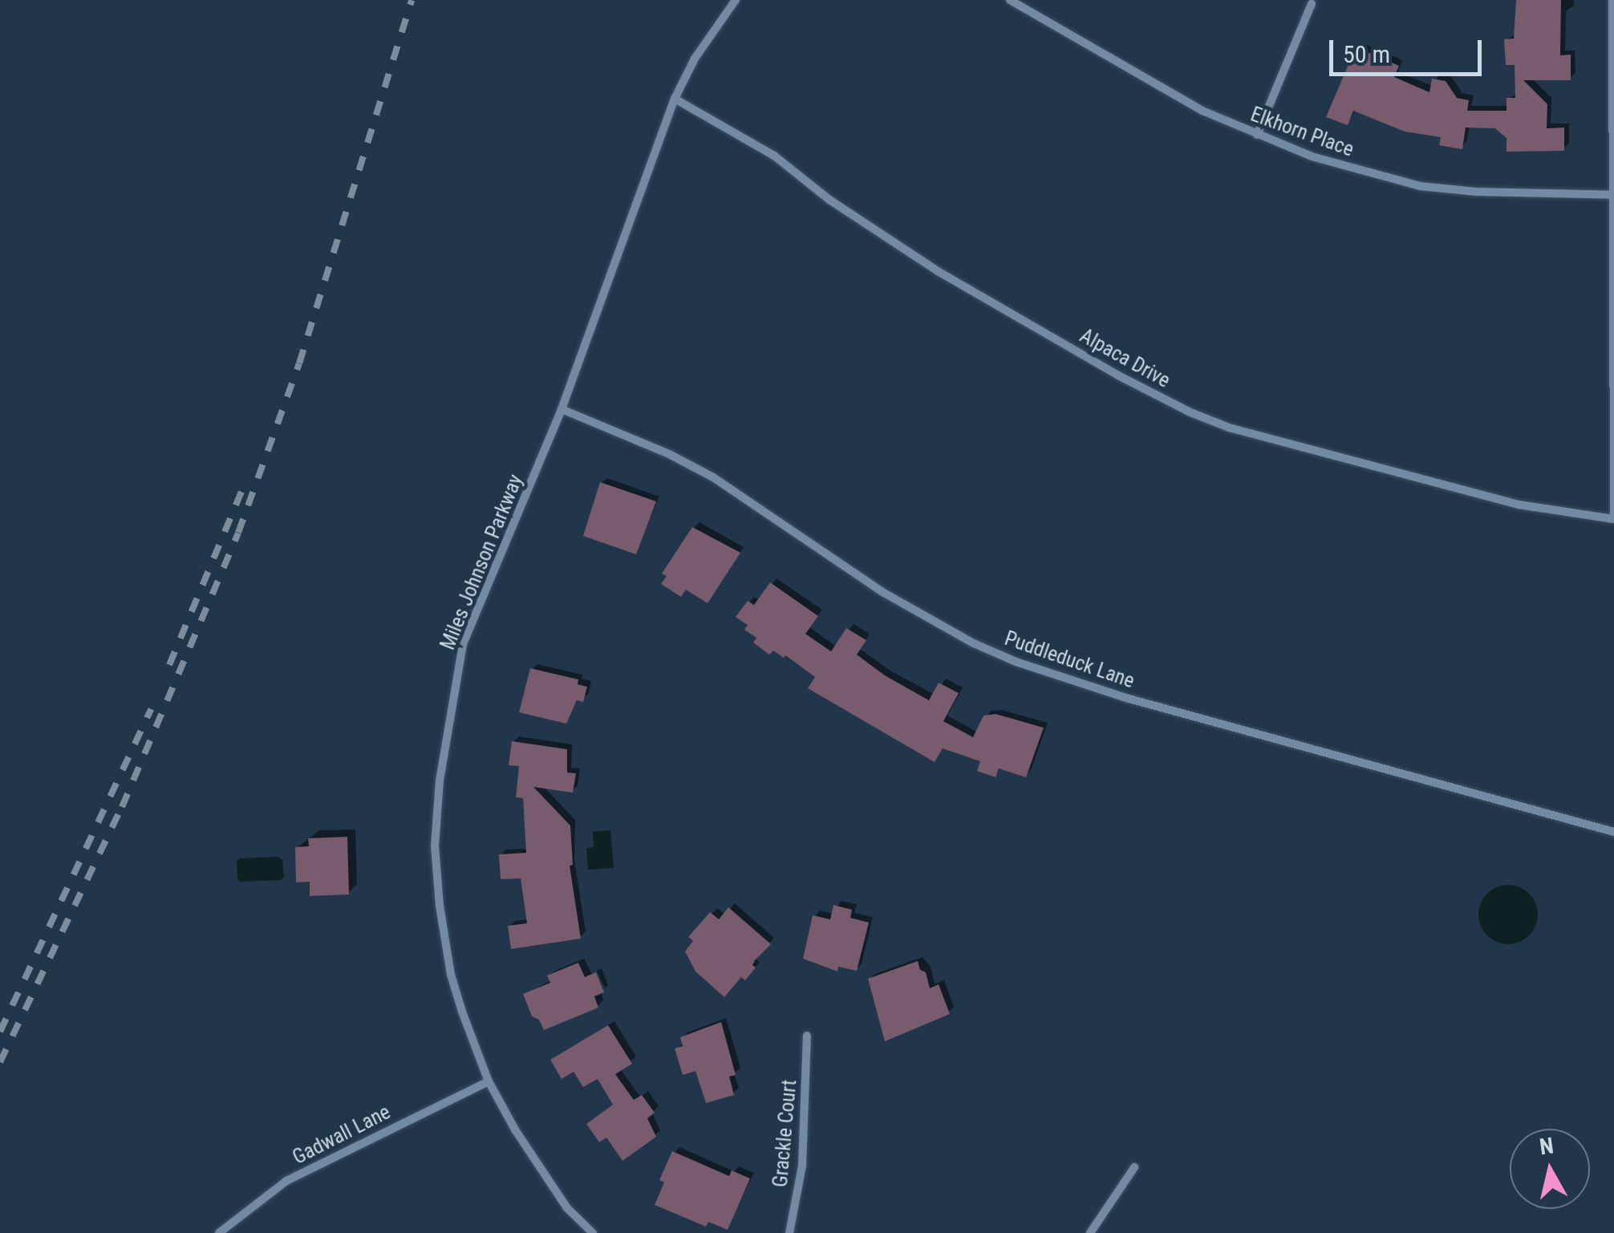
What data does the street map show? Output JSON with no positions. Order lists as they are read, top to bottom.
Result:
{
  "streets": {
    "street": [
      "Elkhorn Place",
      "Alpaca Drive",
      "Miles Johnson Parkway",
      "Puddleduck Lane",
      "Grackle Court",
      "Gadwall Lane"
    ]
  },
  "crossings": [
    ["Alpaca Drive", "Miles Johnson Parkway"],
    ["Miles Johnson Parkway", "Puddleduck Lane"],
    ["Miles Johnson Parkway", "Gadwall Lane"]
  ],
  "scale_bar": "50 m",
  "north": "top"
}
